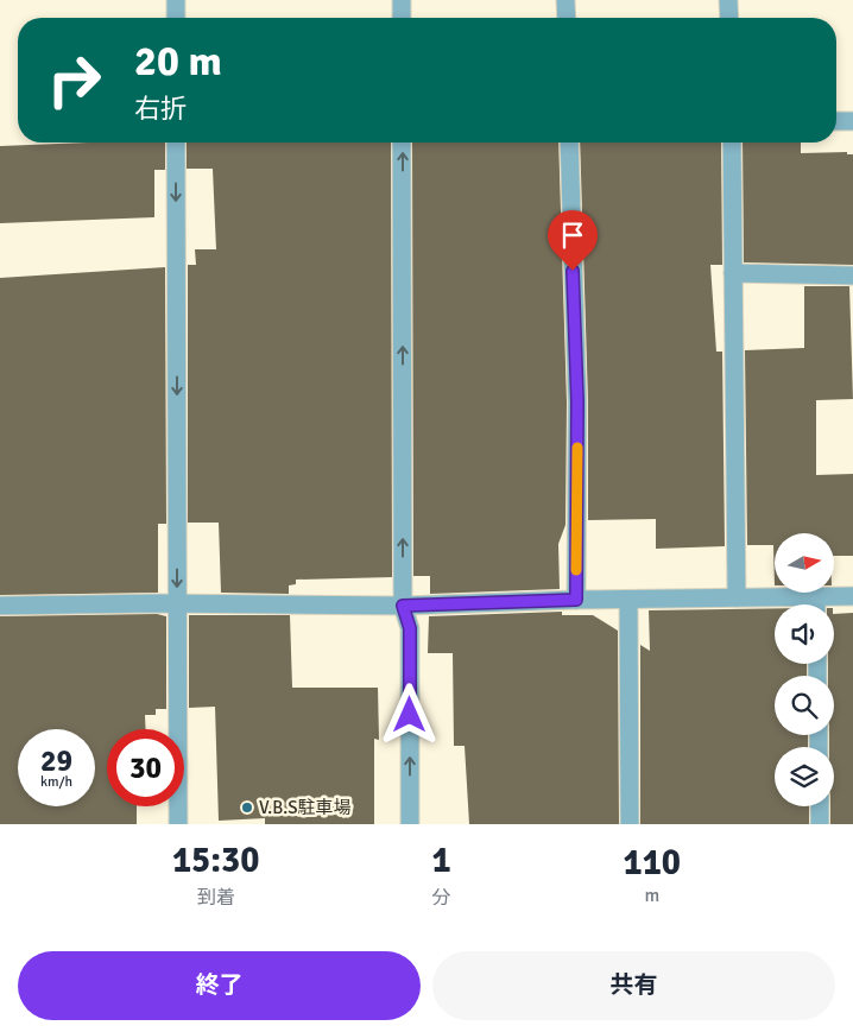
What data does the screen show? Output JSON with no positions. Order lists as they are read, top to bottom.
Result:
{
  "places": ["V.B.S駐車場"],
  "north": "right",
  "page": {
    "turn": ["20 m", "右折"],
    "speed": "29 km/h",
    "limit": "30",
    "eta": [
      "15:30",
      "到着",
      "1",
      "分",
      "110",
      "m"
    ],
    "buttons": ["終了", "共有"]
  }
}
